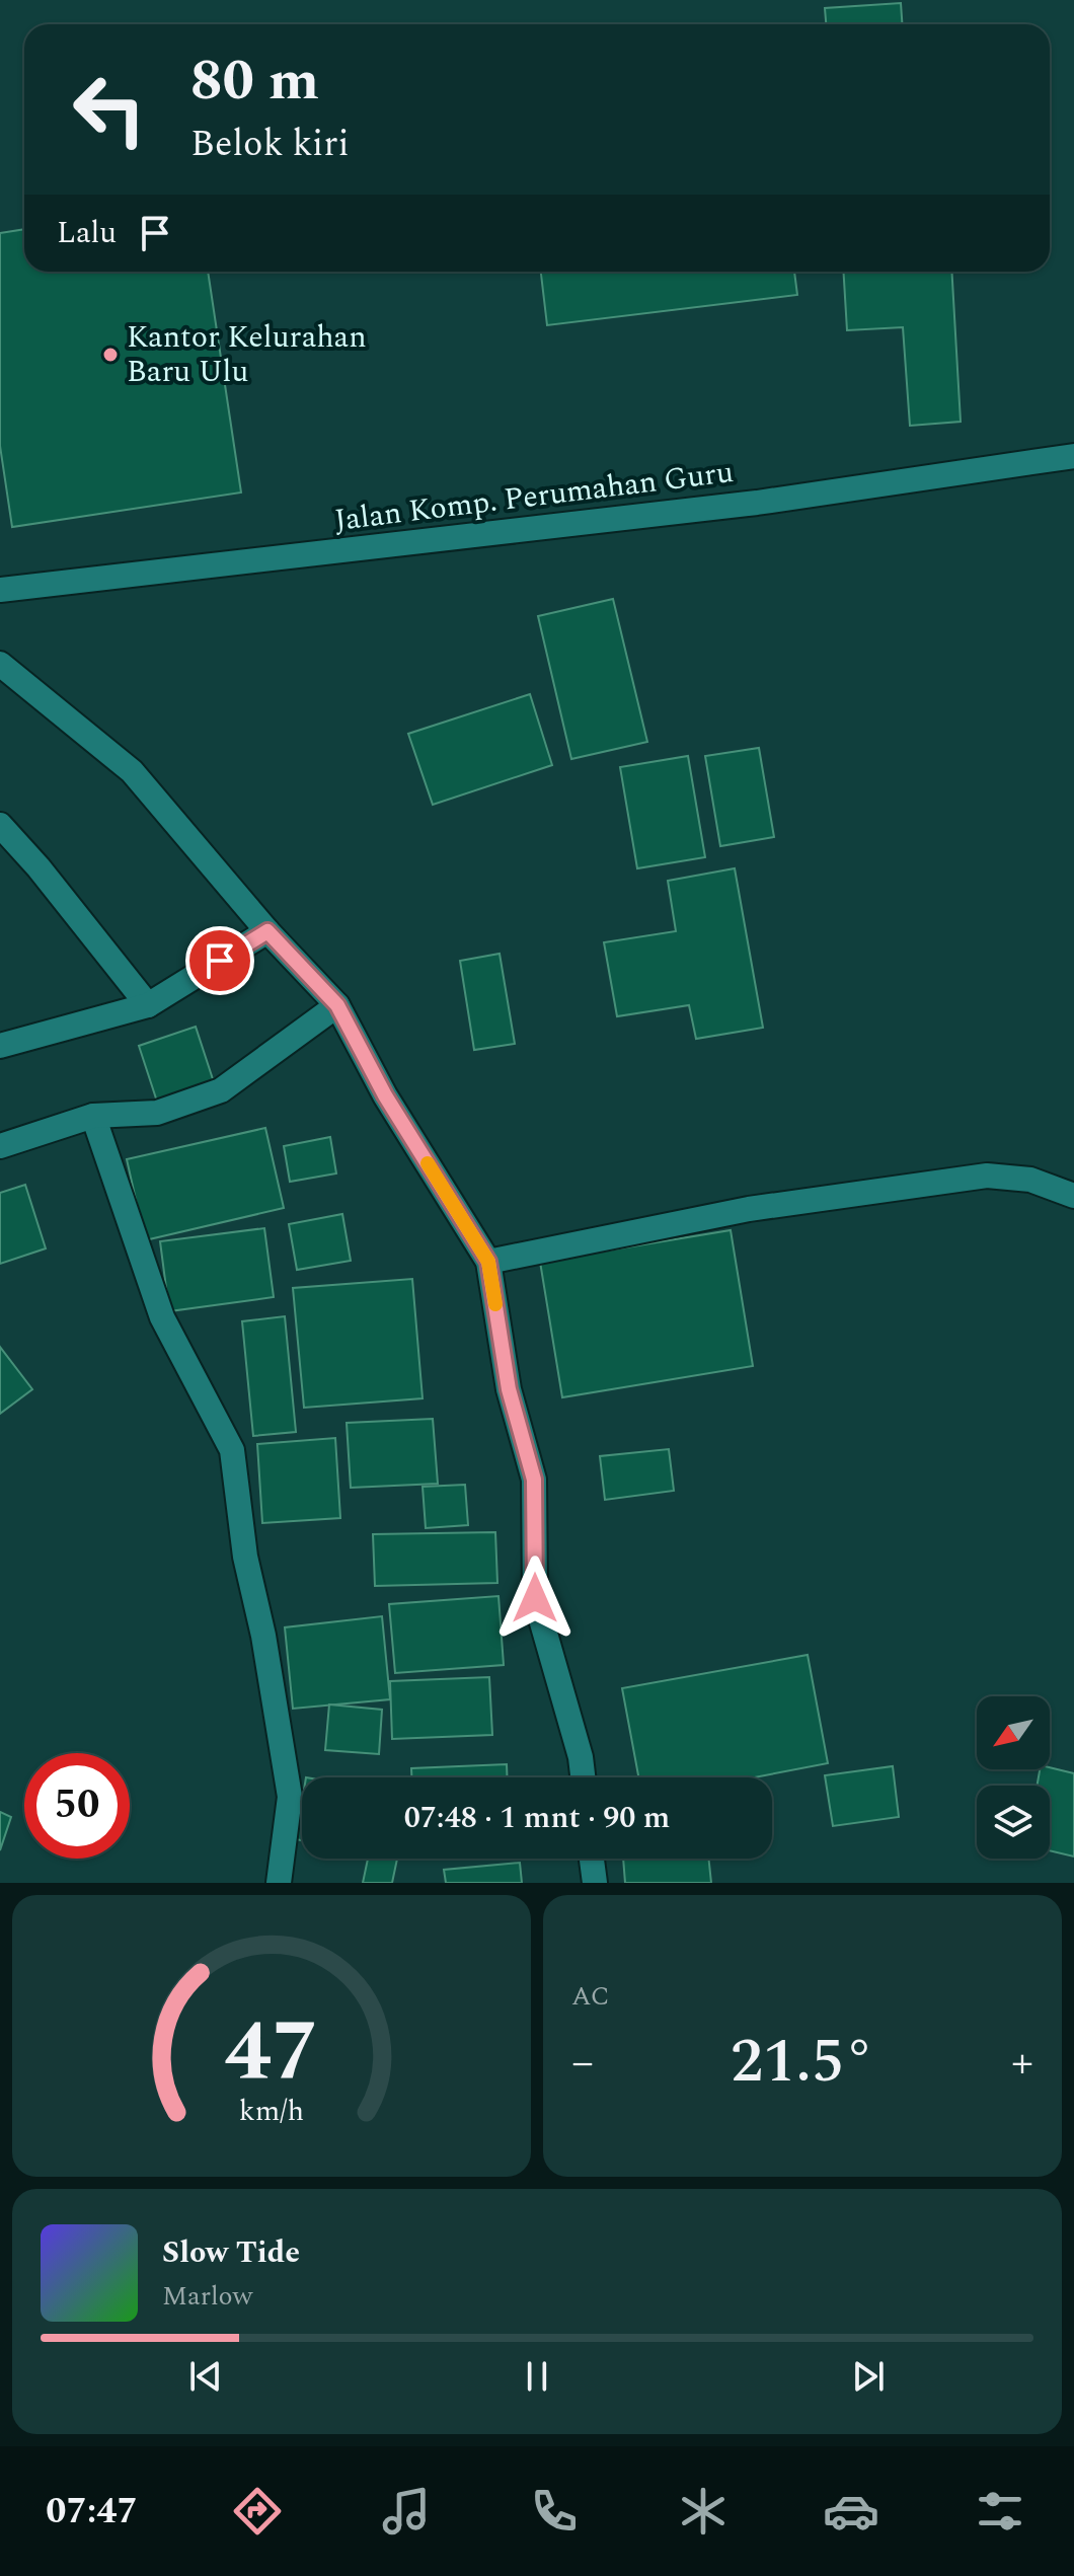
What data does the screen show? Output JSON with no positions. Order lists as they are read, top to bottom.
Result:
{
  "streets": {
    "street": ["Jalan Komp. Perumahan Guru"]
  },
  "places": ["Kantor Kelurahan Baru Ulu"],
  "north": "bottom left",
  "page": {
    "turn": ["80 m", "Belok kiri"],
    "then": "Lalu",
    "limit": "50",
    "trip": "07:48 · 1 mnt · 90 m",
    "tile": "AC",
    "heat": ["−", "21.5°", "+"],
    "song": ["Slow Tide", "Marlow"],
    "tabs": "07:47",
    "gauge": ["47", "km/h"]
  }
}
